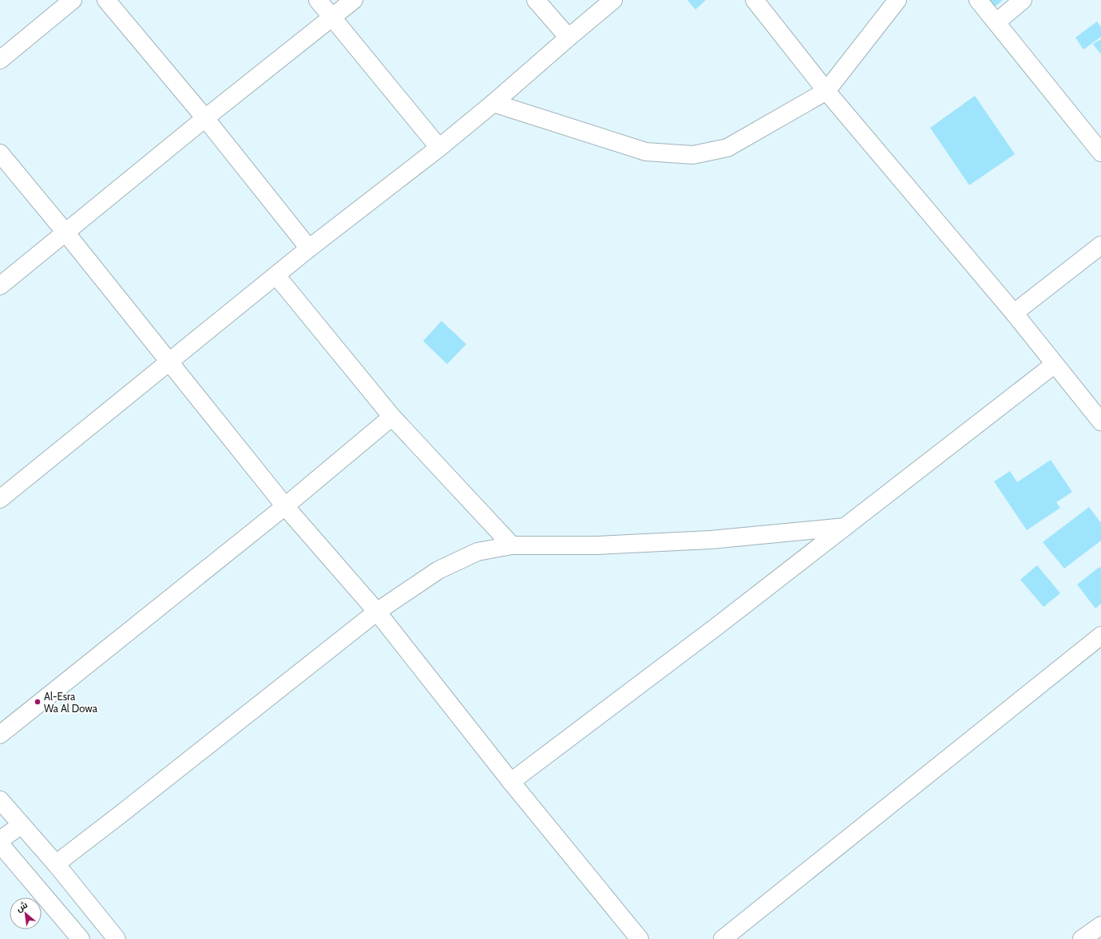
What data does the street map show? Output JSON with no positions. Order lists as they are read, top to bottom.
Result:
{
  "places": ["Al-Esra Wa Al Dowa"],
  "north": "top left"
}
